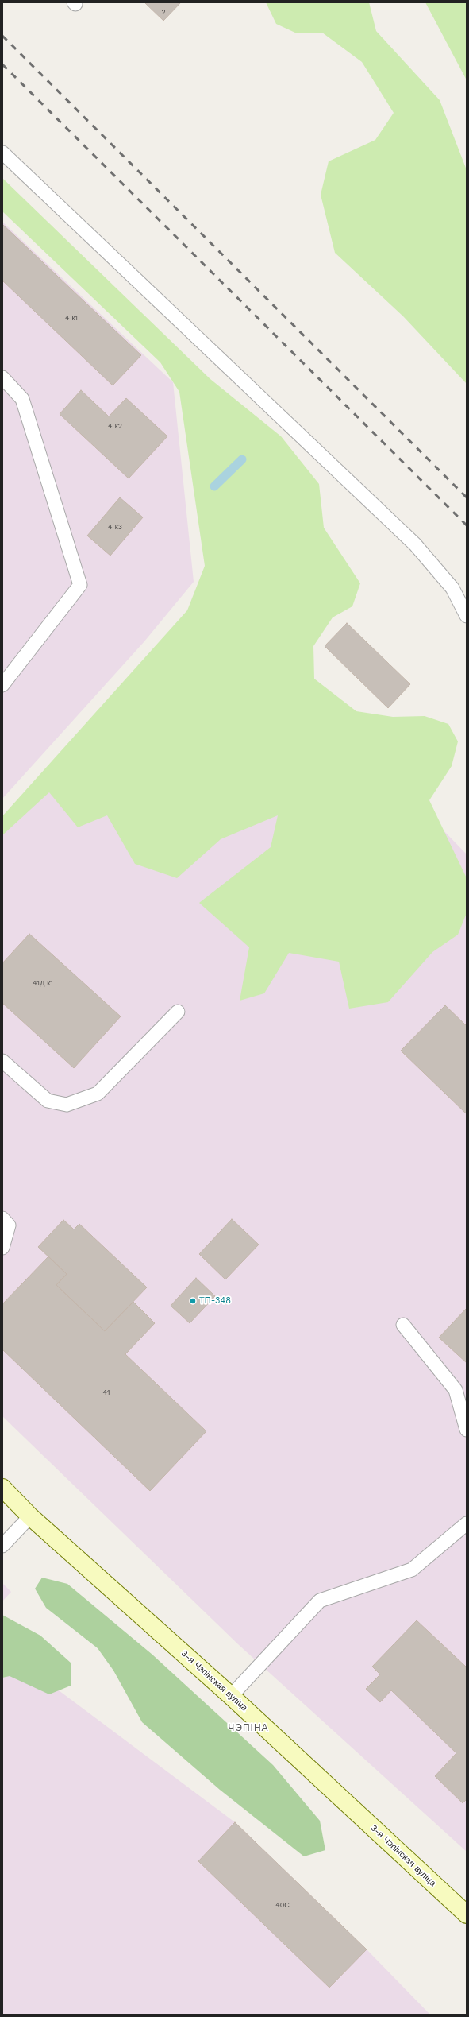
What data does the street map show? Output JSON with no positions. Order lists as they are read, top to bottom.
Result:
{
  "streets": {
    "main road": ["3-я Чэпінская вуліца"]
  },
  "districts": ["ЧЭПІНА"],
  "places": ["ТП-348"],
  "house_numbers": [
    "2",
    "4 к1",
    "4 к2",
    "4 к3",
    "41Д к1",
    "41",
    "40С"
  ]
}
